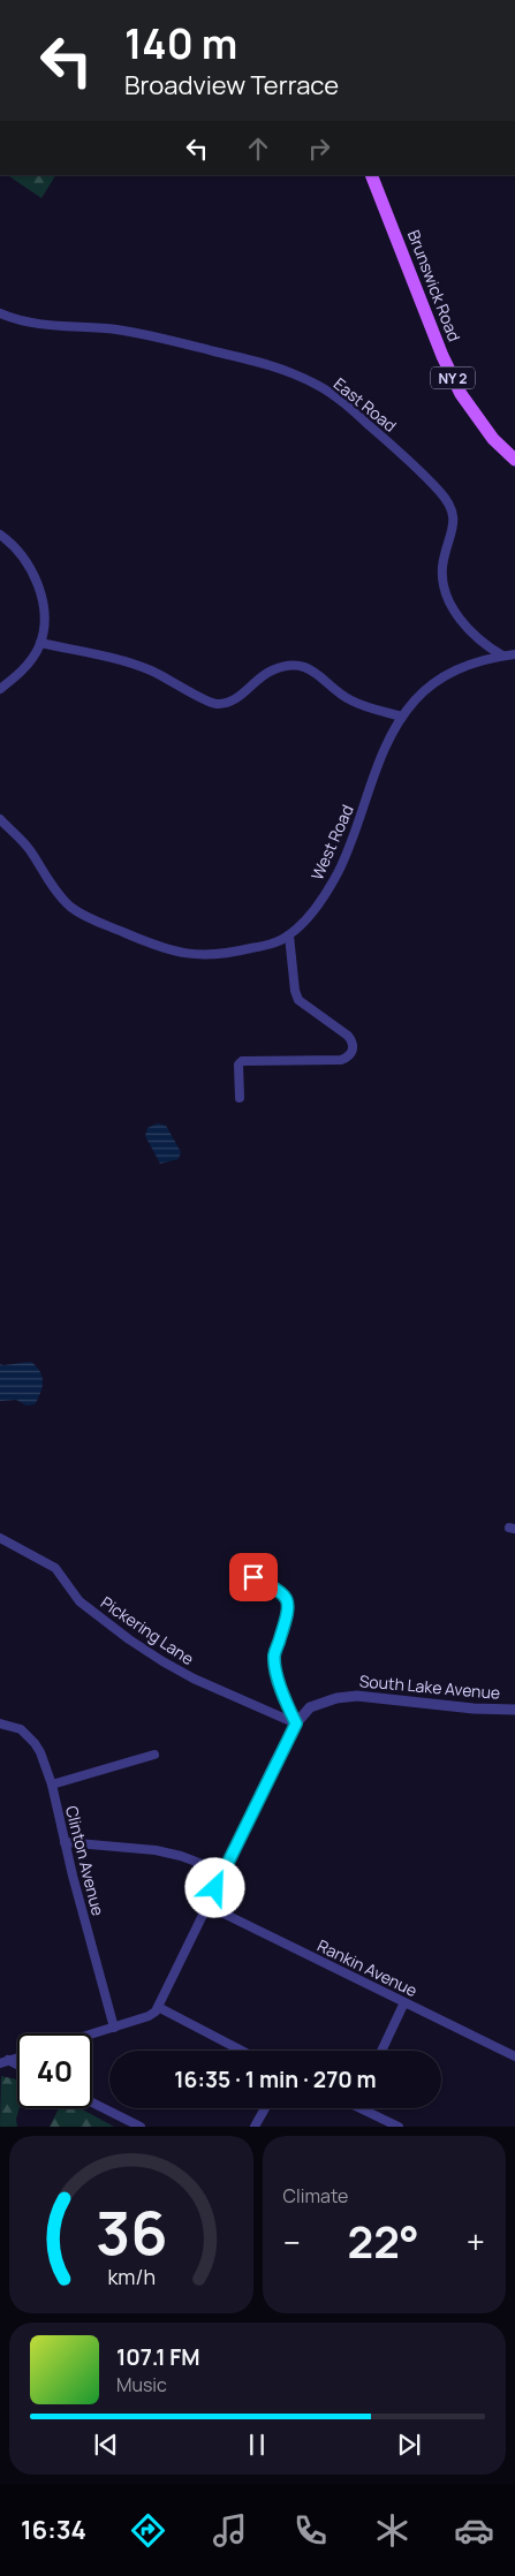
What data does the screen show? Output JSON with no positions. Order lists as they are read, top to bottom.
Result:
{
  "streets": {
    "main road": ["Brunswick Road", "NY 2"],
    "street": [
      "East Road",
      "West Road",
      "Pickering Lane",
      "South Lake Avenue",
      "Clinton Avenue",
      "Rankin Avenue"
    ]
  },
  "crossings": [
    ["East Road", "West Road"],
    ["Pickering Lane", "South Lake Avenue"],
    ["South Lake Avenue", "Rankin Avenue"]
  ],
  "page": {
    "turn": ["140 m", "Broadview Terrace"],
    "limit": "40",
    "trip": "16:35 · 1 min · 270 m",
    "tile": "Climate",
    "heat": ["−", "22°", "+"],
    "song": ["107.1 FM", "Music"],
    "tabs": "16:34",
    "gauge": ["36", "km/h"]
  }
}
